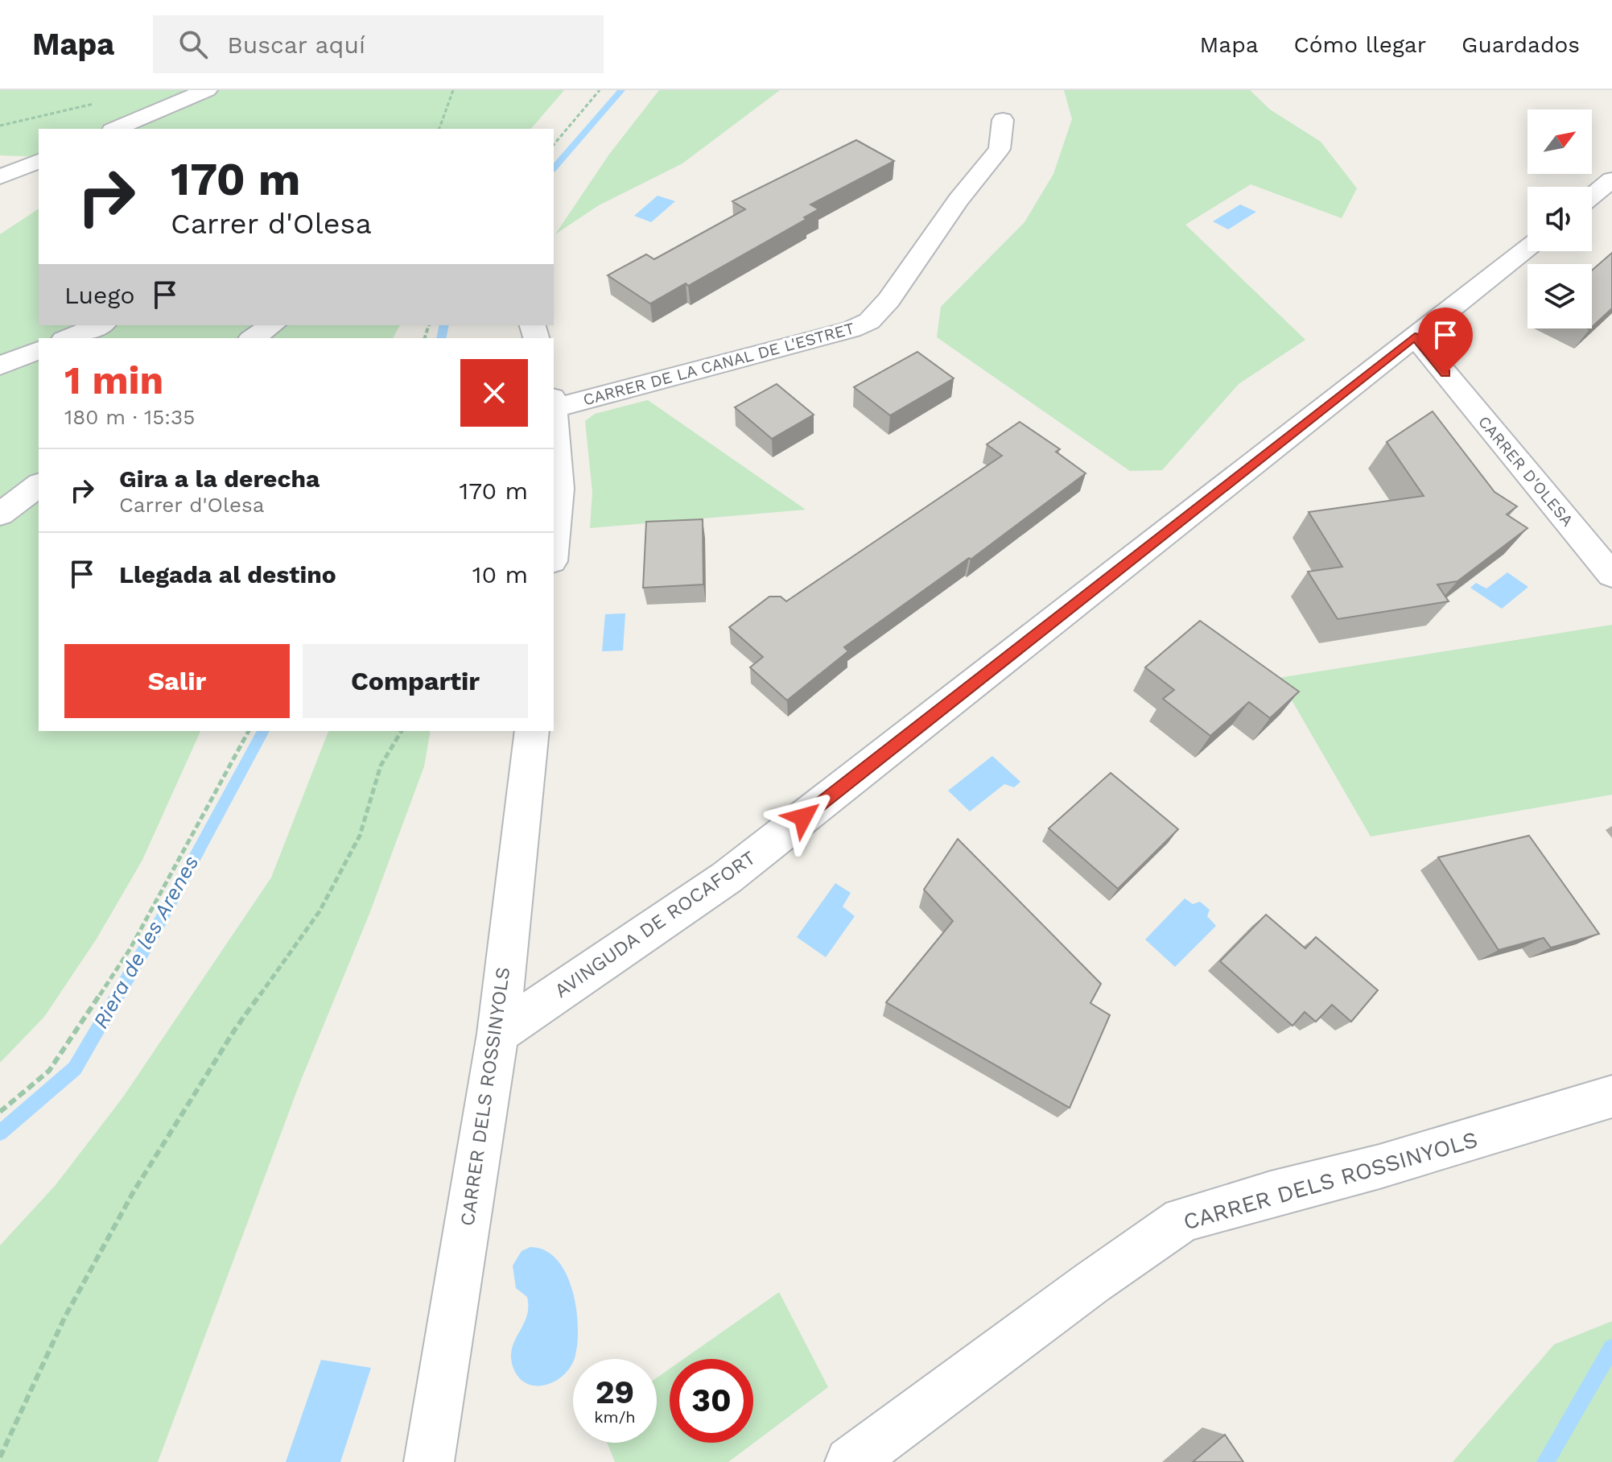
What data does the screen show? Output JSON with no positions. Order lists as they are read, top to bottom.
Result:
{
  "streets": {
    "street": [
      "CARRER DE LA CANAL DE L'ESTRET",
      "CARRER D'OLESA",
      "AVINGUDA DE ROCAFORT",
      "CARRER DELS ROSSINYOLS"
    ]
  },
  "crossings": [
    ["CARRER D'OLESA", "AVINGUDA DE ROCAFORT"],
    ["AVINGUDA DE ROCAFORT", "CARRER DELS ROSSINYOLS"]
  ],
  "water": ["Riera de les Arenes"],
  "north": "top right",
  "page": {
    "header": "Mapa",
    "search": "Buscar aquí",
    "nav": ["Mapa", "Cómo llegar", "Guardados"],
    "turn": ["170 m", "Carrer d'Olesa"],
    "then": "Luego",
    "heading": ["1 min", "180 m · 15:35"],
    "list": [
      {
        "name": "Gira a la derecha",
        "note": "Carrer d'Olesa",
        "value": "170 m"
      },
      {
        "name": "Llegada al destino",
        "value": "10 m"
      }
    ],
    "buttons": ["Salir", "Compartir"],
    "speed": "29 km/h",
    "limit": "30"
  }
}
